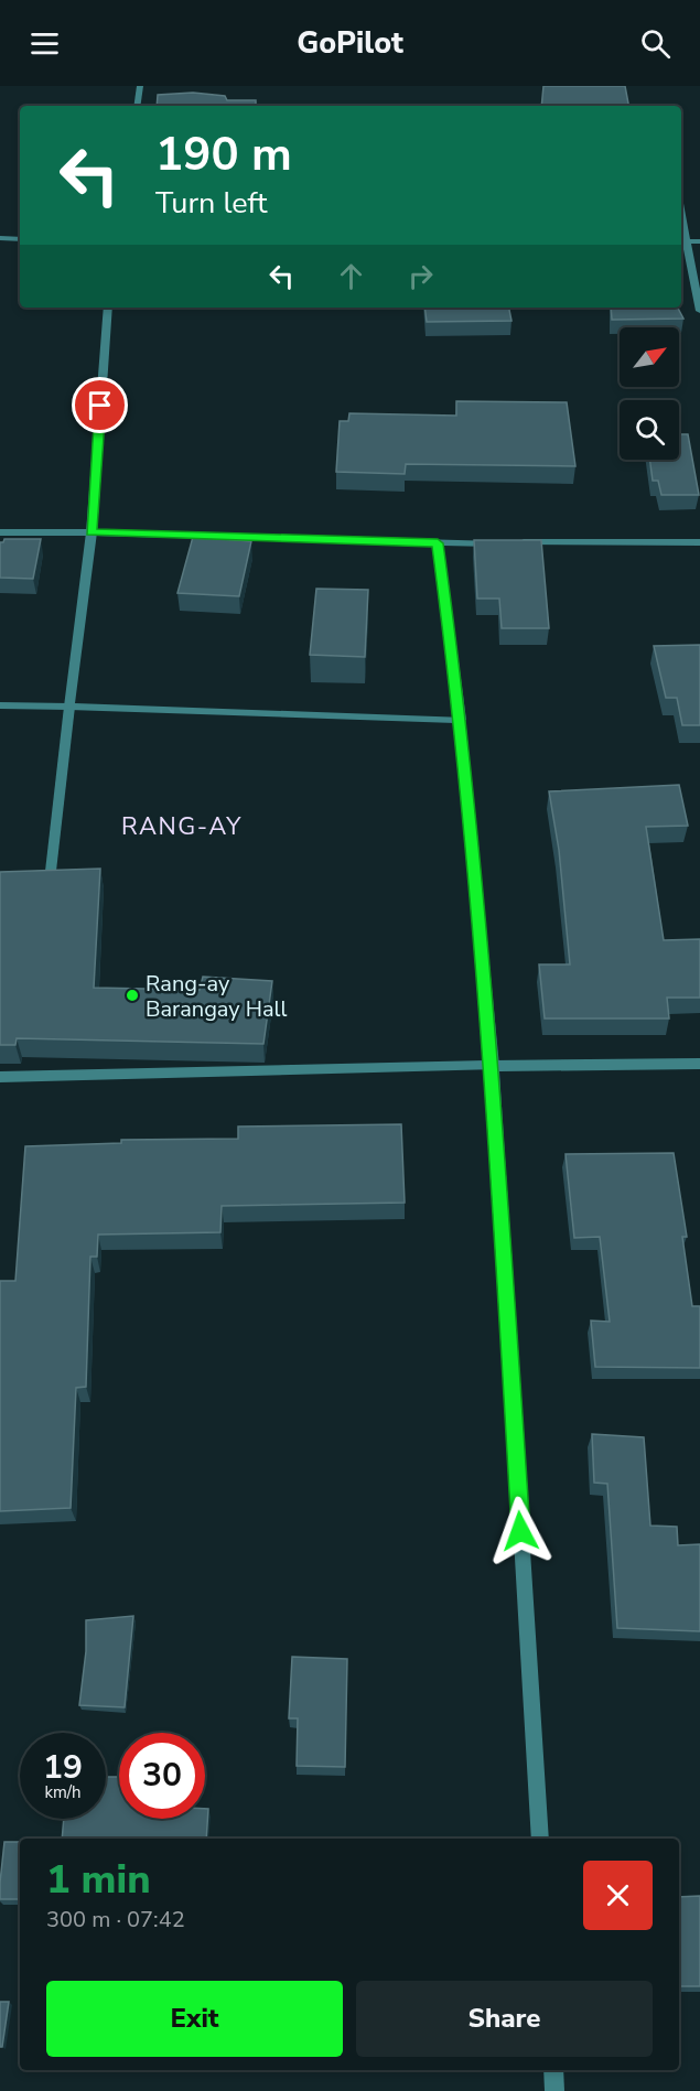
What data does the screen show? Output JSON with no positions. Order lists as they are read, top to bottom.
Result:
{
  "districts": ["RANG-AY"],
  "places": ["Rang-ay Barangay Hall"],
  "north": "top right",
  "page": {
    "header": "GoPilot",
    "turn": ["190 m", "Turn left"],
    "speed": "19 km/h",
    "limit": "30",
    "heading": ["1 min", "300 m · 07:42"],
    "buttons": ["Exit", "Share"]
  }
}
